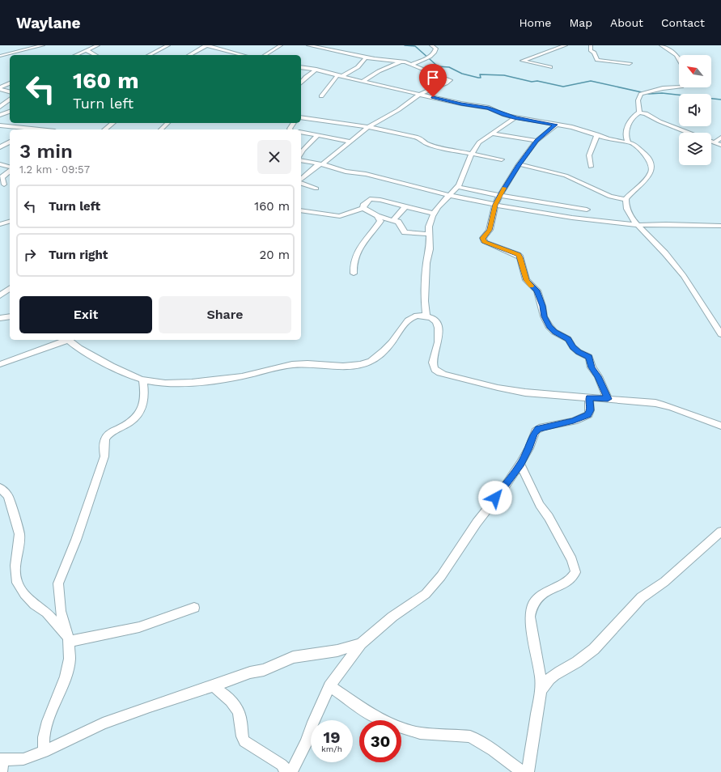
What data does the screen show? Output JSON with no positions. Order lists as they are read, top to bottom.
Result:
{
  "north": "top left",
  "page": {
    "header": "Waylane",
    "nav": [
      "Home",
      "Map",
      "About",
      "Contact"
    ],
    "turn": ["160 m", "Turn left"],
    "heading": ["3 min", "1.2 km · 09:57"],
    "list": [
      {
        "name": "Turn left",
        "value": "160 m"
      },
      {
        "name": "Turn right",
        "value": "20 m"
      }
    ],
    "buttons": ["Exit", "Share"],
    "speed": "19 km/h",
    "limit": "30"
  }
}
